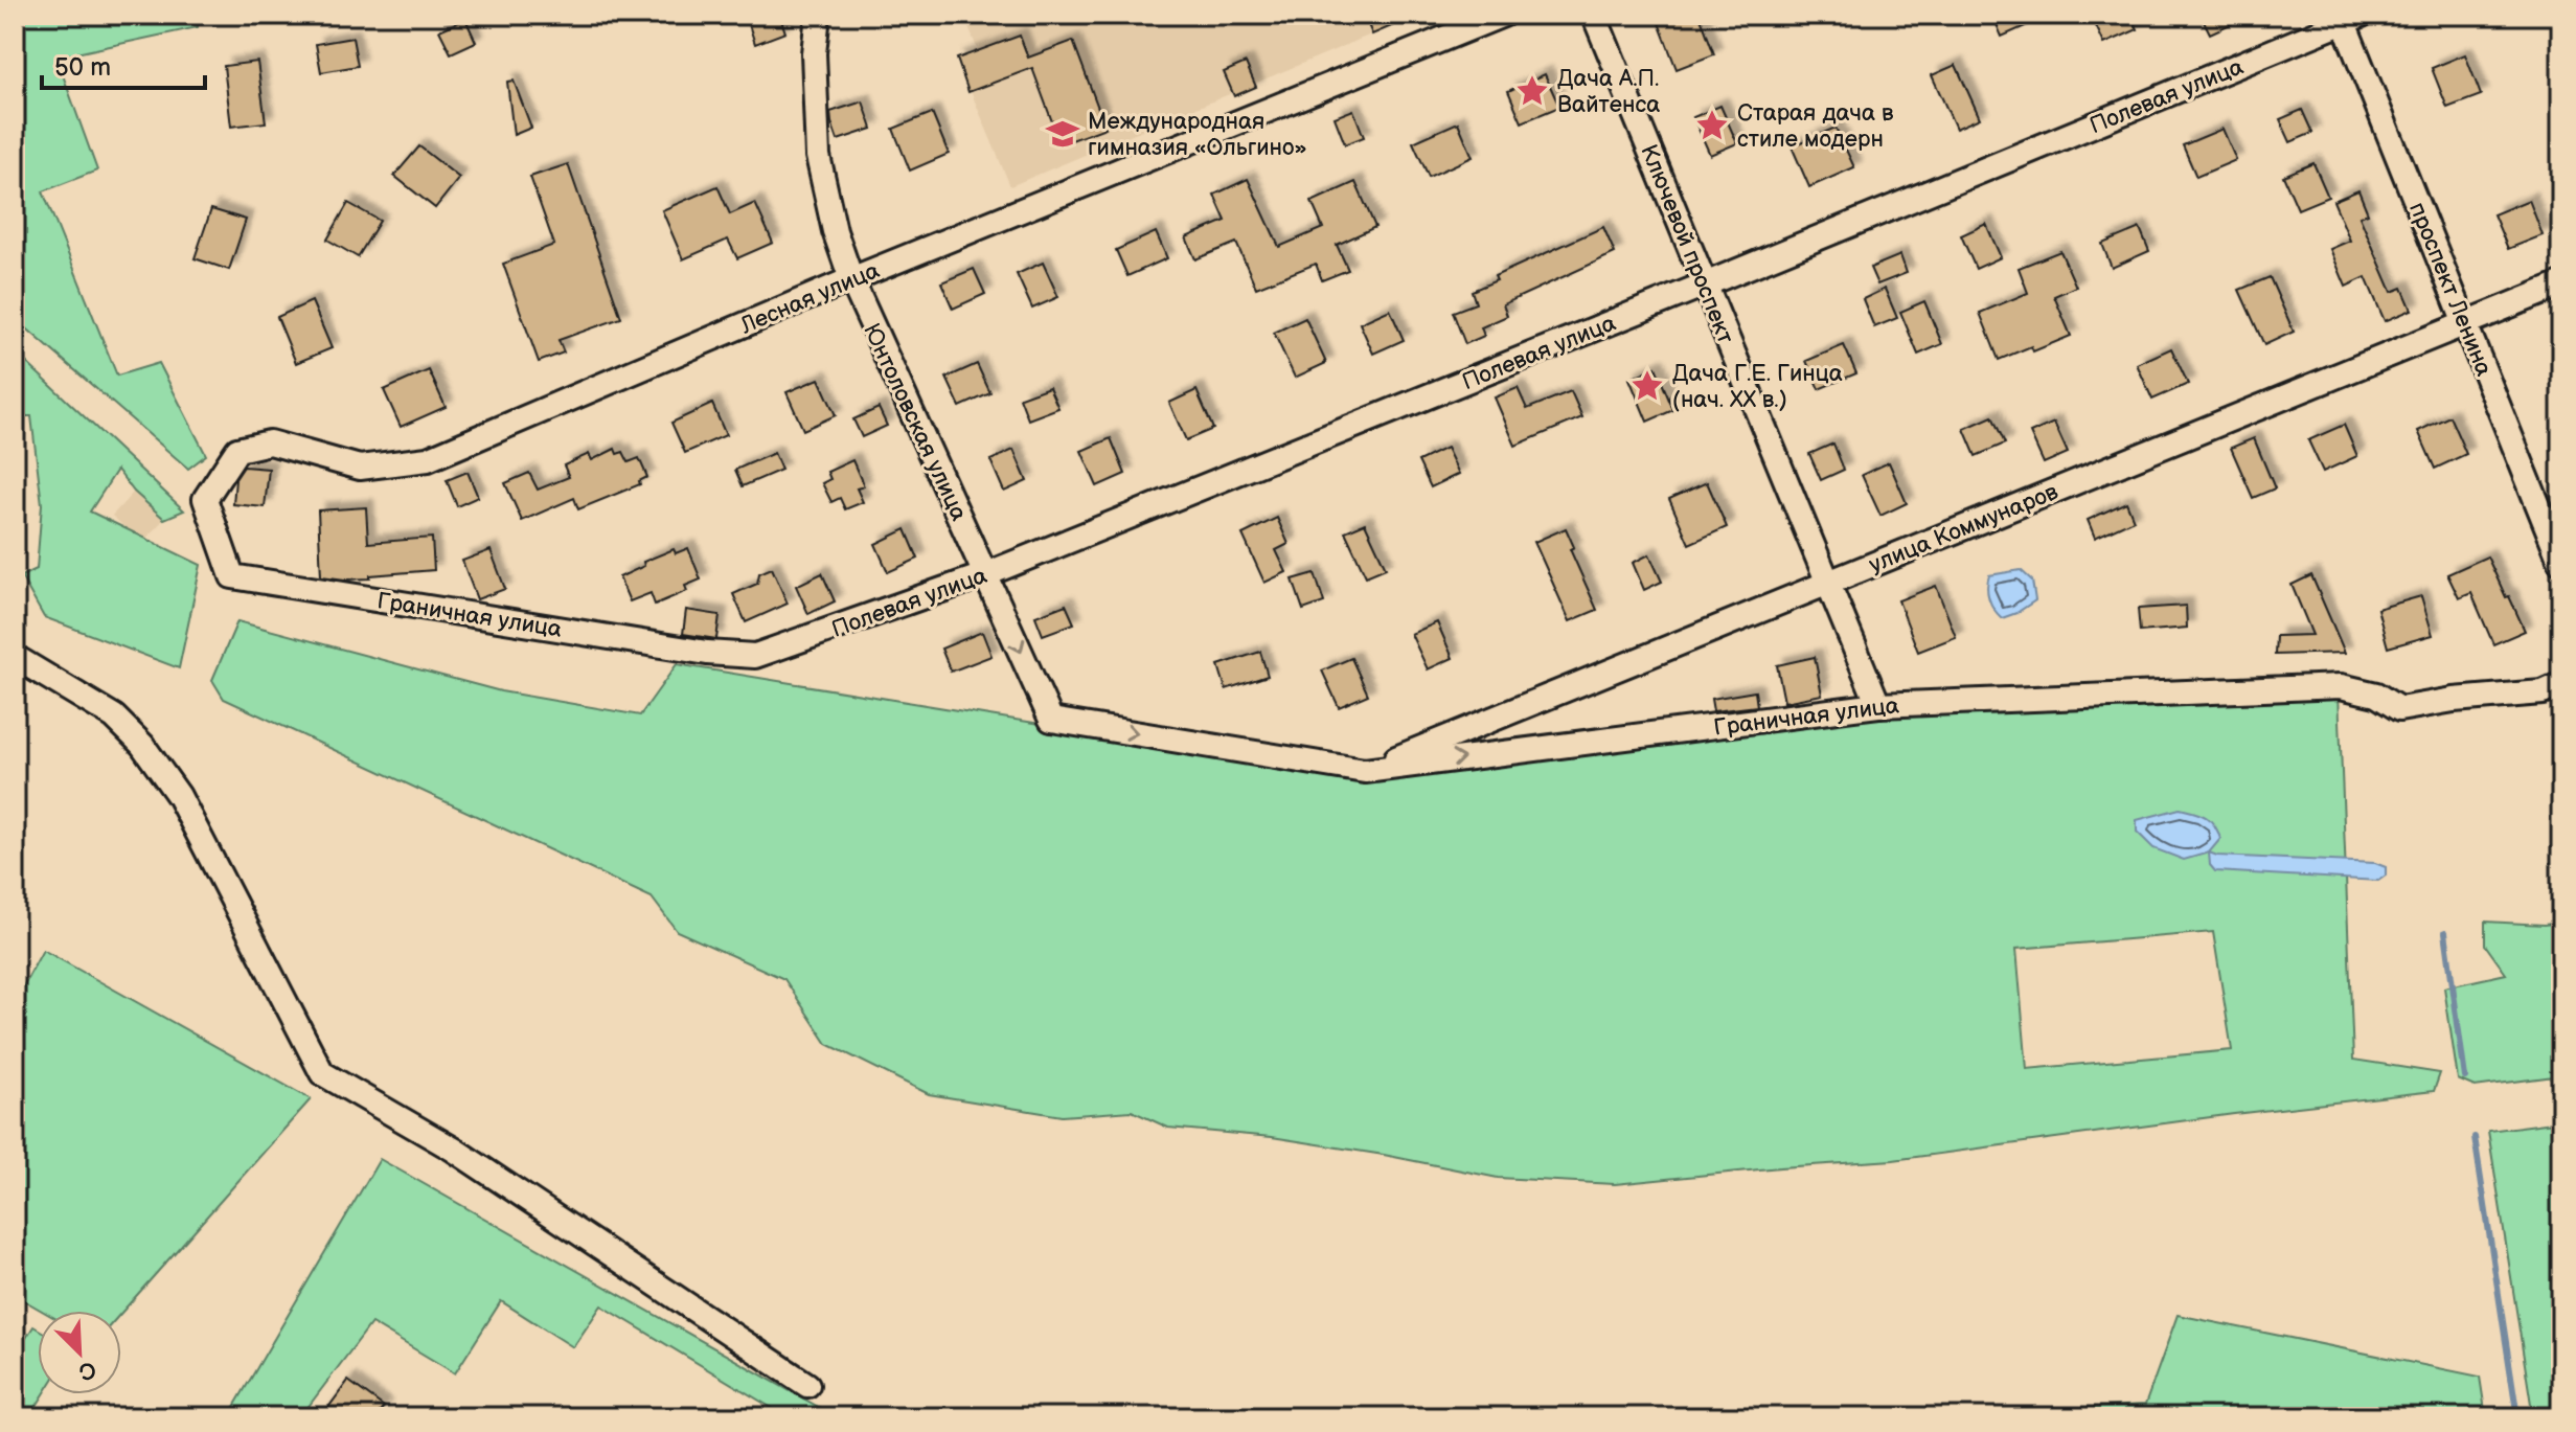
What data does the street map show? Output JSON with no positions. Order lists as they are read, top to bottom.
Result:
{
  "streets": {
    "street": [
      "Полевая улица",
      "Ключевой проспект",
      "проспект Ленина",
      "Лесная улица",
      "Юнтоловская улица",
      "улица Коммунаров",
      "Граничная улица"
    ]
  },
  "crossings": [
    ["Полевая улица", "Ключевой проспект"],
    ["Полевая улица", "проспект Ленина"],
    ["Полевая улица", "Юнтоловская улица"],
    ["Полевая улица", "Граничная улица"],
    ["Ключевой проспект", "улица Коммунаров"],
    ["Ключевой проспект", "Граничная улица"],
    ["проспект Ленина", "улица Коммунаров"],
    ["Лесная улица", "Юнтоловская улица"],
    ["Лесная улица", "Граничная улица"],
    ["Юнтоловская улица", "Граничная улица"],
    ["улица Коммунаров", "Граничная улица"]
  ],
  "one_way": ["Граничная улица"],
  "places": {
    "place": ["Дача А.П. Вайтенса", "Старая дача в стиле модерн", "Дача Г.Е. Гинца (нач. XX в.)"],
    "school or university": ["Международная гимназия «Ольгино»"]
  },
  "scale_bar": "50 m",
  "north": "bottom right"
}
